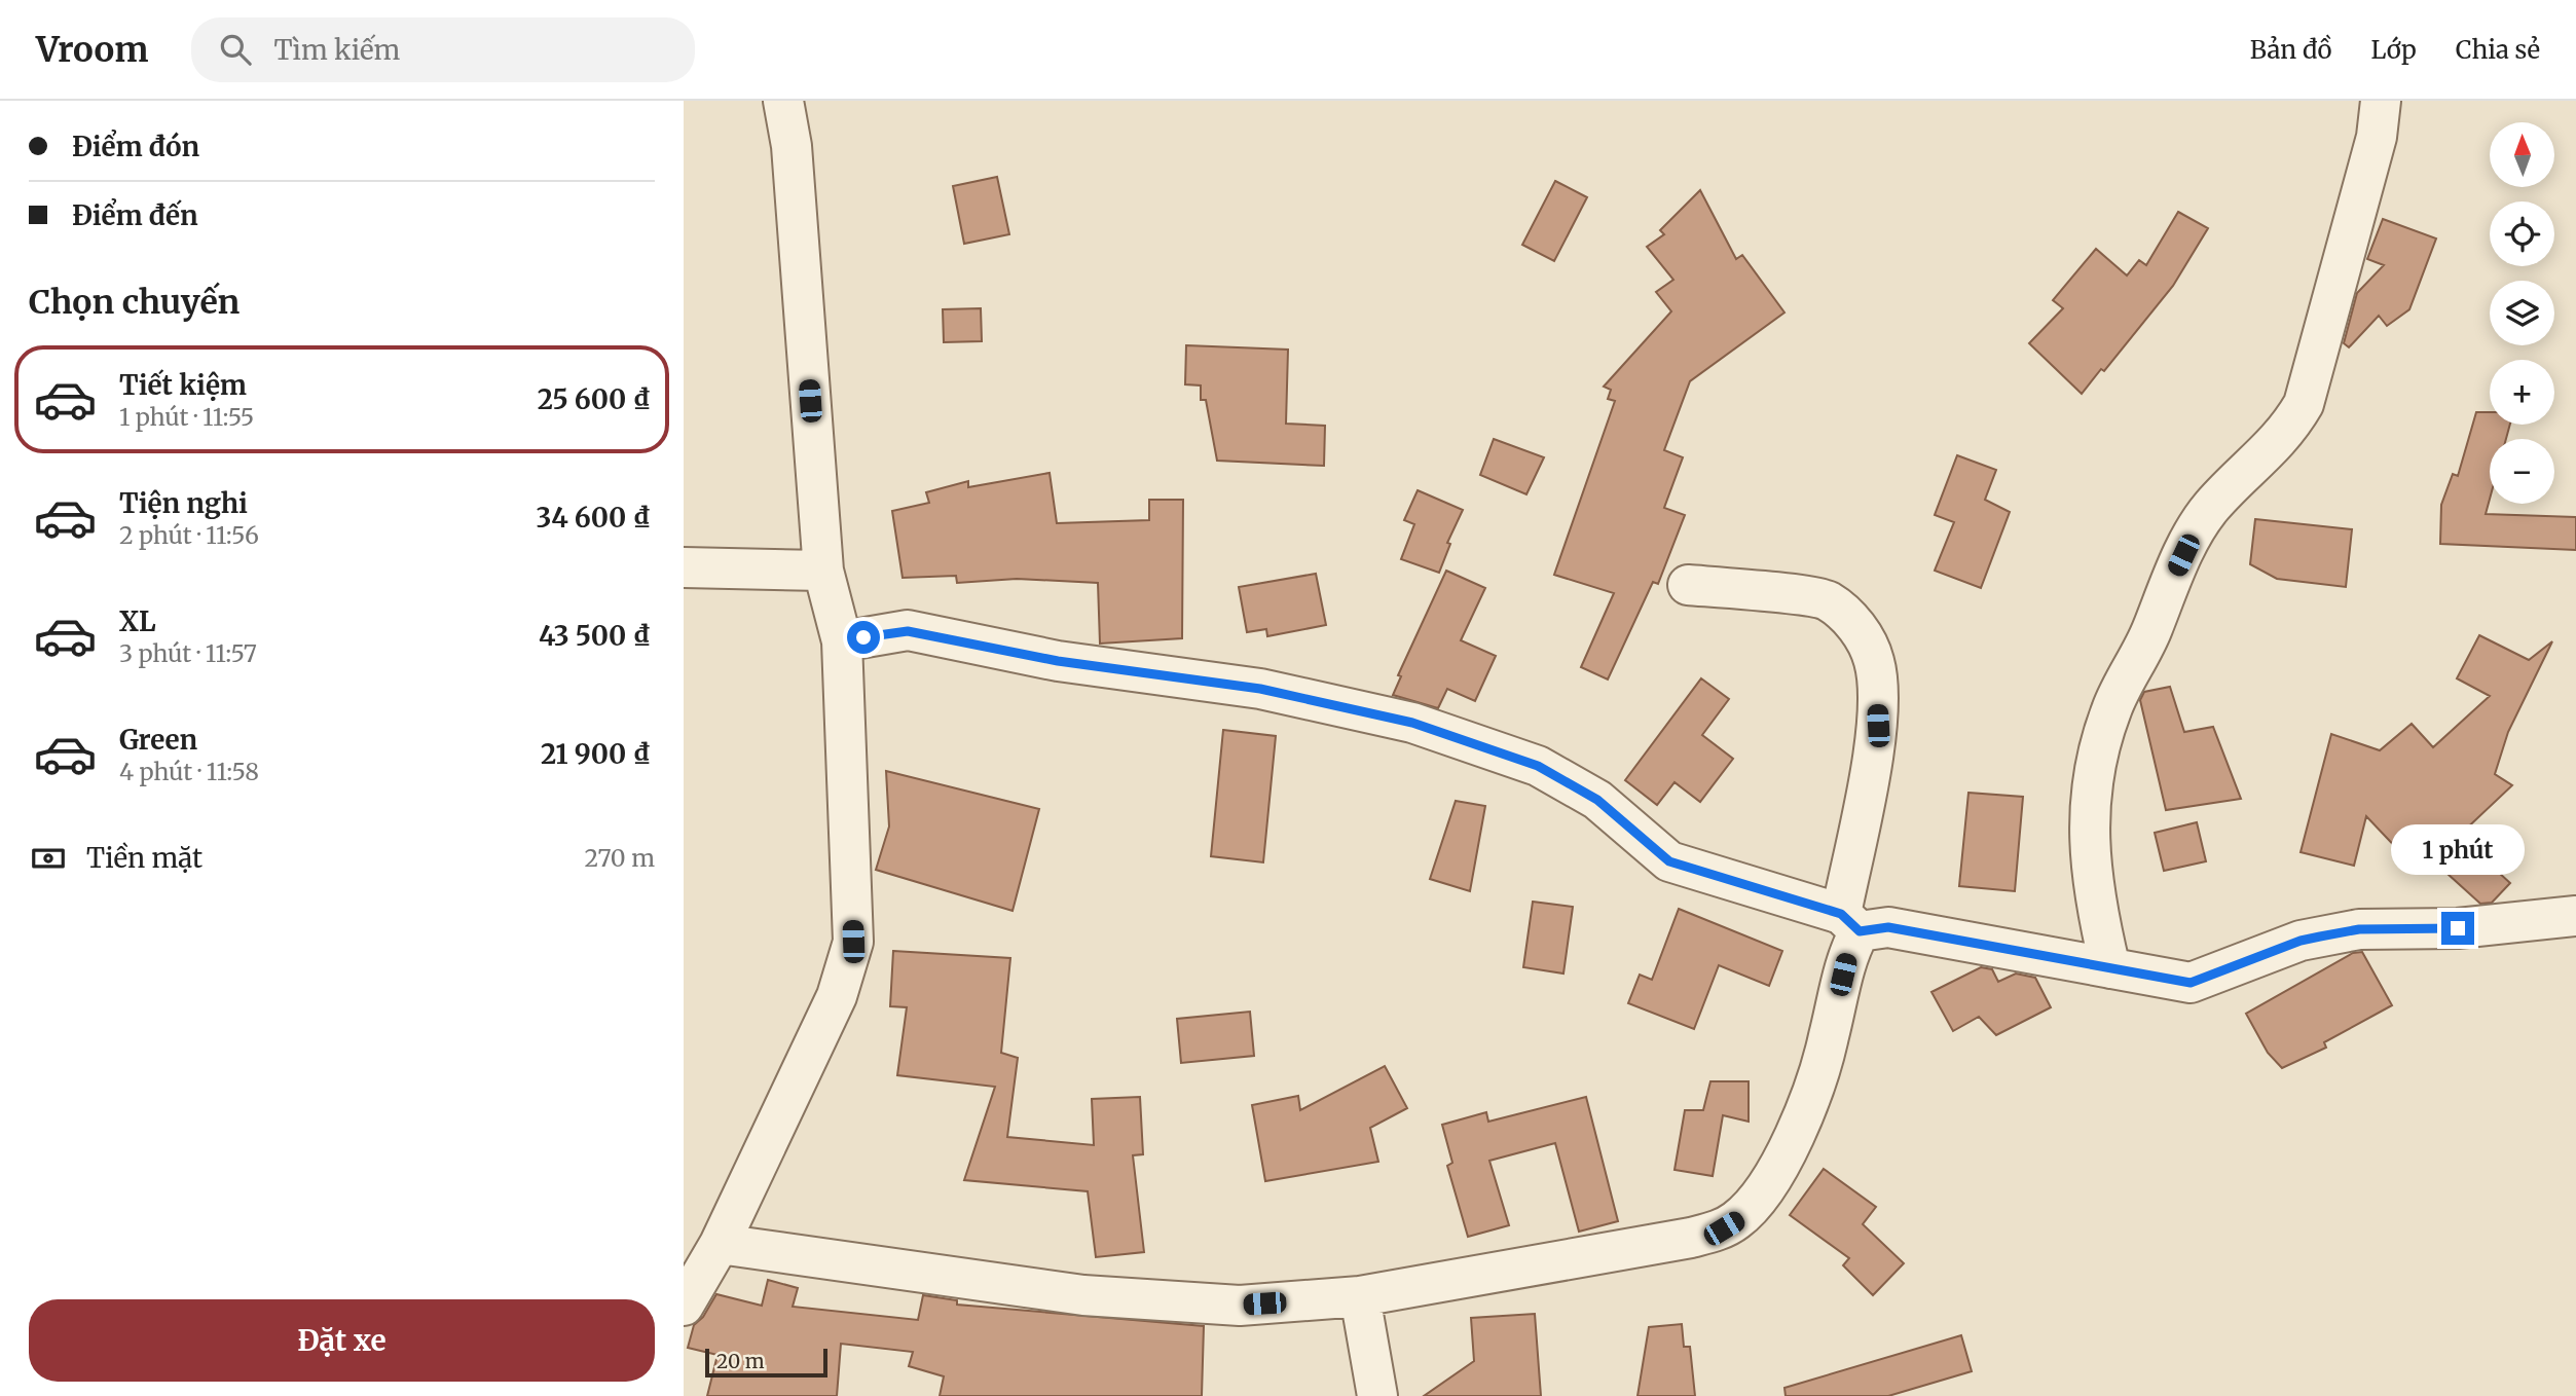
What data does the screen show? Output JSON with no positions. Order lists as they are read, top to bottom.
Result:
{
  "scale_bar": "20 m",
  "north": "top",
  "page": {
    "header": "Vroom",
    "search": "Tìm kiếm",
    "nav": ["Bản đồ", "Lớp", "Chia sẻ"],
    "banner": ["Điểm đón", "Điểm đến"],
    "map_buttons": ["+", "−"],
    "heading": "Chọn chuyến",
    "list": [
      {
        "name": "Tiết kiệm",
        "note": "1 phút · 11:55",
        "value": "25 600 ₫"
      },
      {
        "name": "Tiện nghi",
        "note": "2 phút · 11:56",
        "value": "34 600 ₫"
      },
      {
        "name": "XL",
        "note": "3 phút · 11:57",
        "value": "43 500 ₫"
      },
      {
        "name": "Green",
        "note": "4 phút · 11:58",
        "value": "21 900 ₫"
      }
    ],
    "pay": ["Tiền mặt", "270 m"],
    "bubble": "1 phút",
    "buttons": "Đặt xe",
    "scale": "20 m"
  }
}
